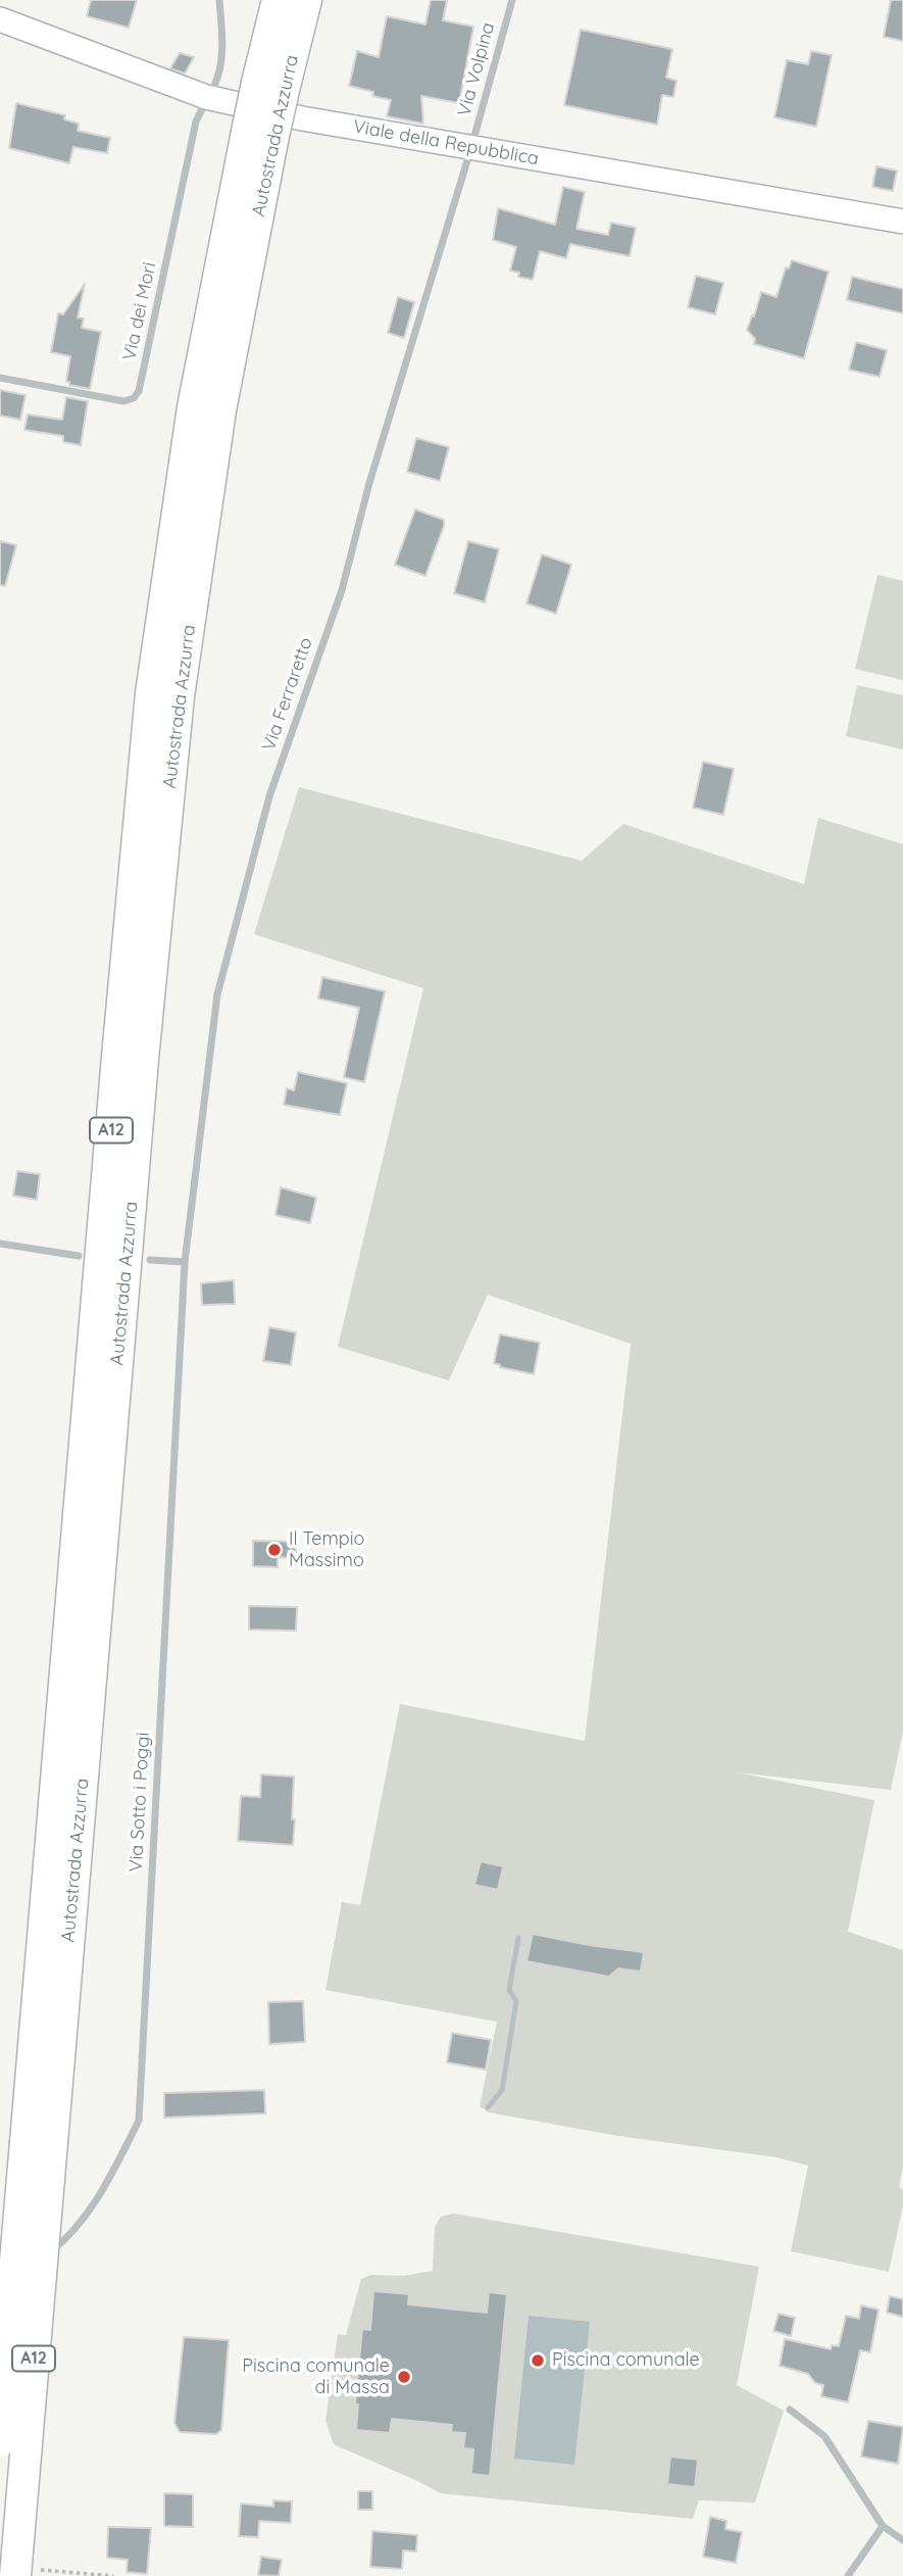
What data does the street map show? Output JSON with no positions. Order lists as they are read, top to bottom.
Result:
{
  "streets": {
    "highway": ["Autostrada Azzurra", "A12"],
    "main road": ["Viale della Repubblica"],
    "street": [
      "Via Volpina",
      "Via dei Mori",
      "Via Ferraretto",
      "Via Sotto i Poggi"
    ]
  },
  "crossings": [
    ["Via Volpina", "Viale della Repubblica"],
    ["Via Volpina", "Via Ferraretto"],
    ["Viale della Repubblica", "Via dei Mori"],
    ["Viale della Repubblica", "Via Ferraretto"],
    ["Via Ferraretto", "Via Sotto i Poggi"]
  ],
  "places": ["Il Tempio Massimo", "Piscina comunale", "Piscina comunale di Massa"]
}
